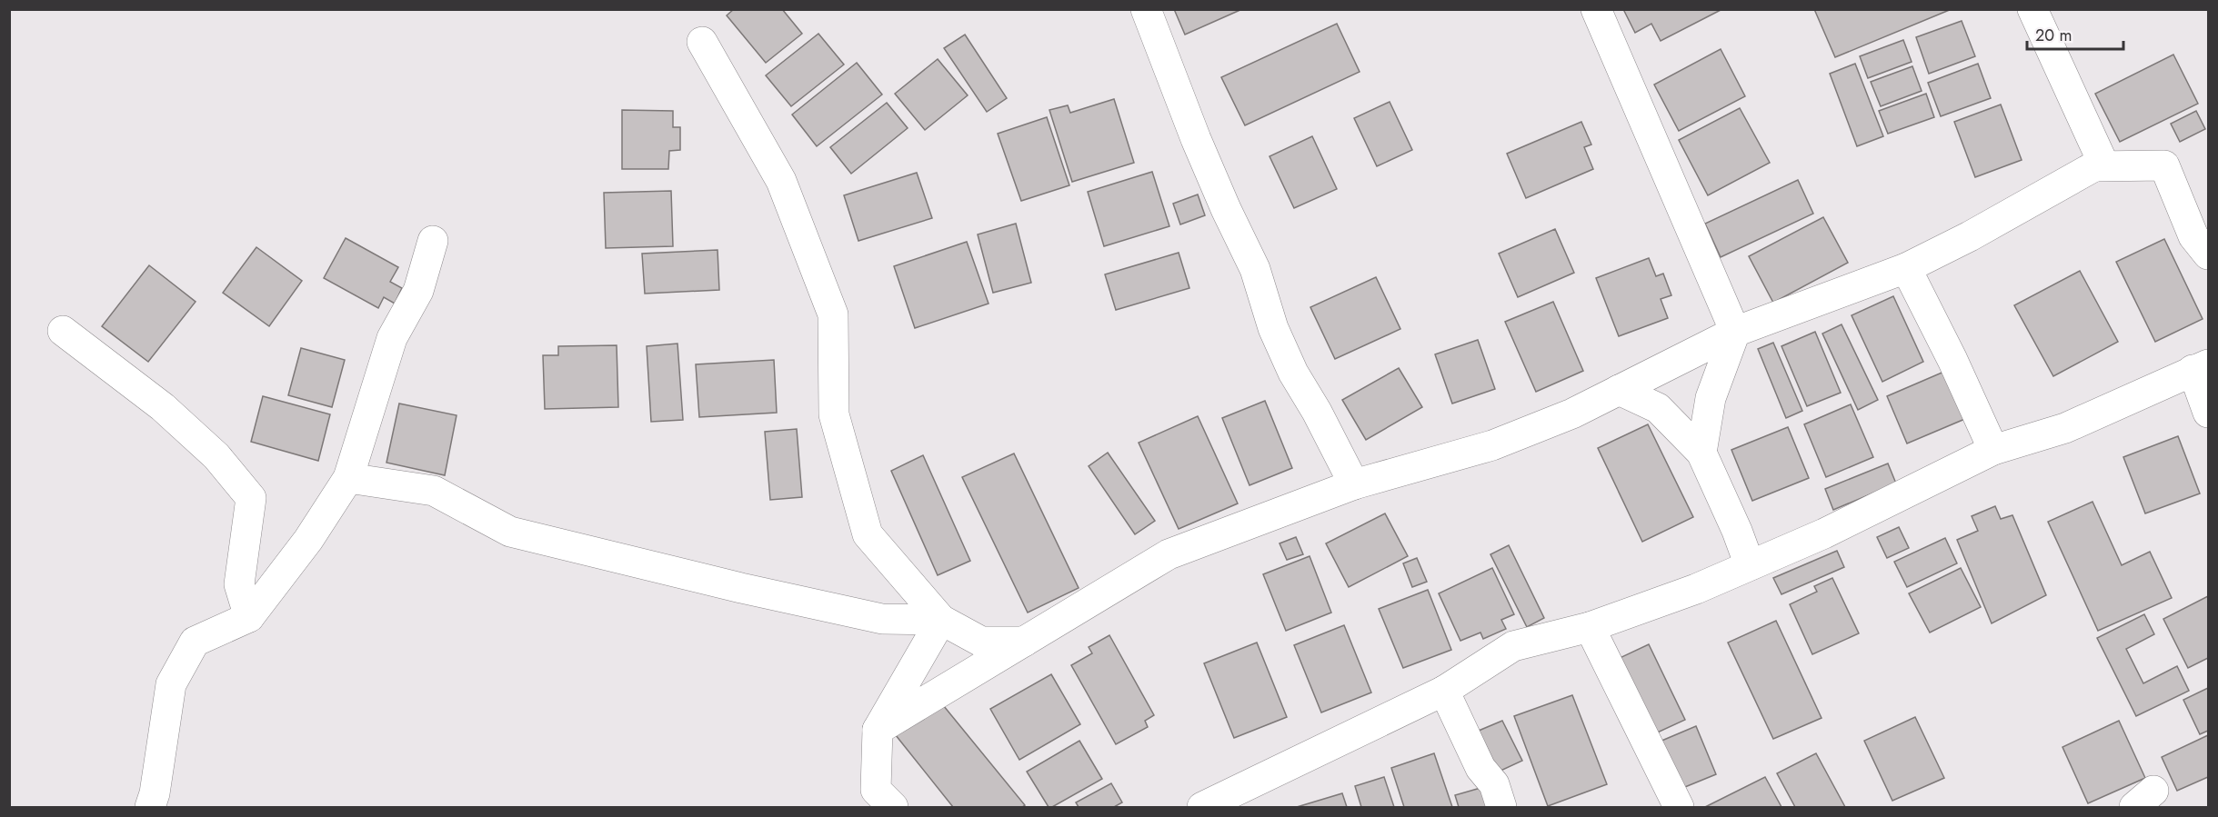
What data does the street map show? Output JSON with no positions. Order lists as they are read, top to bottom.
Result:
{
  "scale_bar": "20 m"
}
